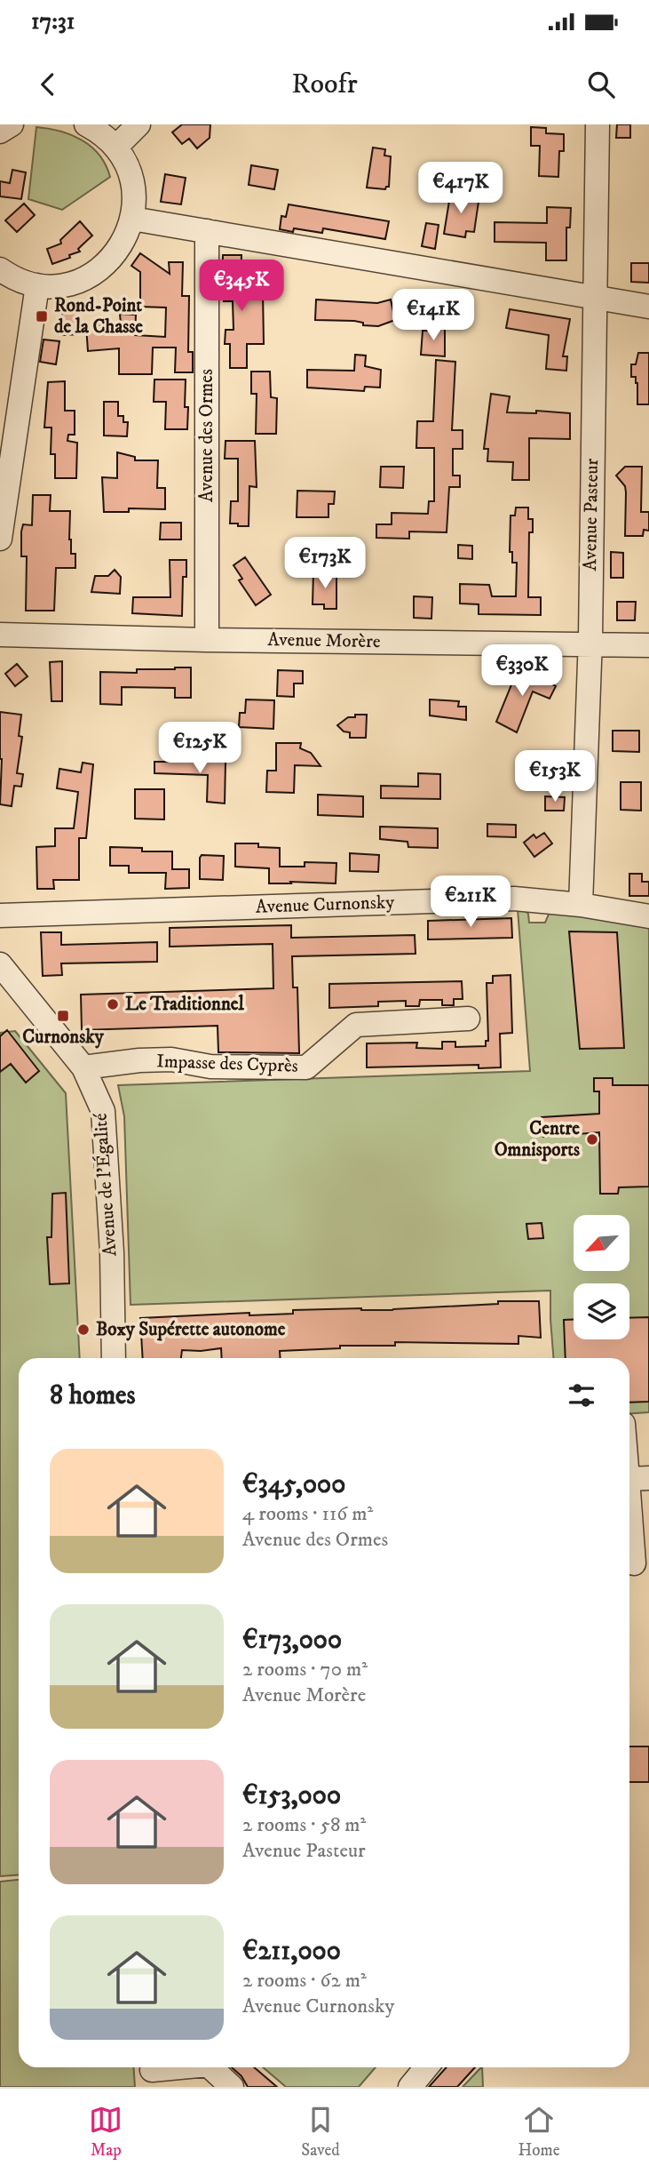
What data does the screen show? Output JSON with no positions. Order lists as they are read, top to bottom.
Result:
{
  "streets": {
    "street": [
      "Avenue des Ormes",
      "Avenue Pasteur",
      "Avenue Morère",
      "Avenue Curnonsky",
      "Impasse des Cyprès",
      "Avenue de l'Égalité"
    ]
  },
  "crossings": [
    ["Avenue des Ormes", "Avenue Morère"],
    ["Avenue Pasteur", "Avenue Morère"],
    ["Avenue Pasteur", "Avenue Curnonsky"],
    ["Impasse des Cyprès", "Avenue de l'Égalité"]
  ],
  "places": {
    "transit": ["Rond-Point de la Chasse", "Curnonsky"],
    "other": ["Le Traditionnel", "Centre Omnisports", "Boxy Supérette autonome"]
  },
  "north": "bottom left",
  "page": {
    "status": "17:31",
    "header": "Roofr",
    "price": [
      "€417K",
      "€345K",
      "€141K",
      "€173K",
      "€330K",
      "€125K",
      "€153K",
      "€211K"
    ],
    "heading": "8 homes",
    "list": [
      {
        "name": "€345,000",
        "note": "4 rooms · 116 m² · Avenue des Ormes"
      },
      {
        "name": "€173,000",
        "note": "2 rooms · 70 m² · Avenue Morère"
      },
      {
        "name": "€153,000",
        "note": "2 rooms · 58 m² · Avenue Pasteur"
      },
      {
        "name": "€211,000",
        "note": "2 rooms · 62 m² · Avenue Curnonsky"
      }
    ],
    "tabs": ["Map", "Saved", "Home"]
  }
}
